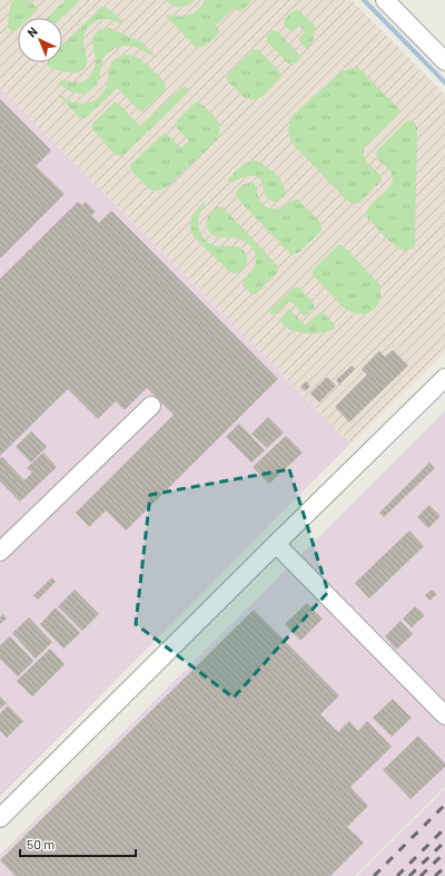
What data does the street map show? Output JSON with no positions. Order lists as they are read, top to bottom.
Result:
{
  "scale_bar": "50 m",
  "north": "top left"
}
